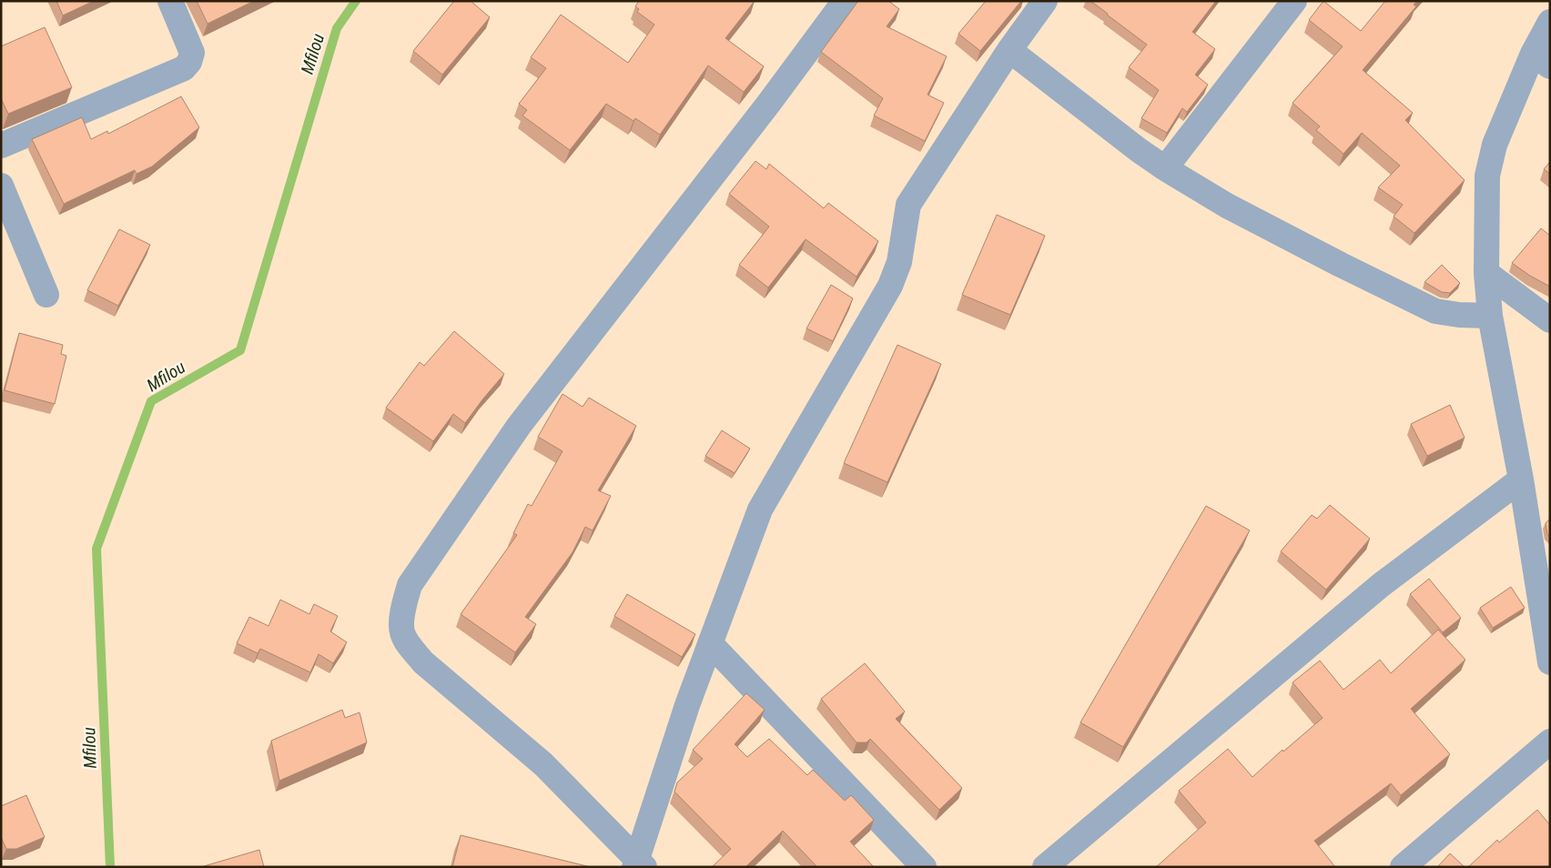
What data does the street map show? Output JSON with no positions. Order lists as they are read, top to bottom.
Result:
{
  "water": ["Mfilou"]
}
